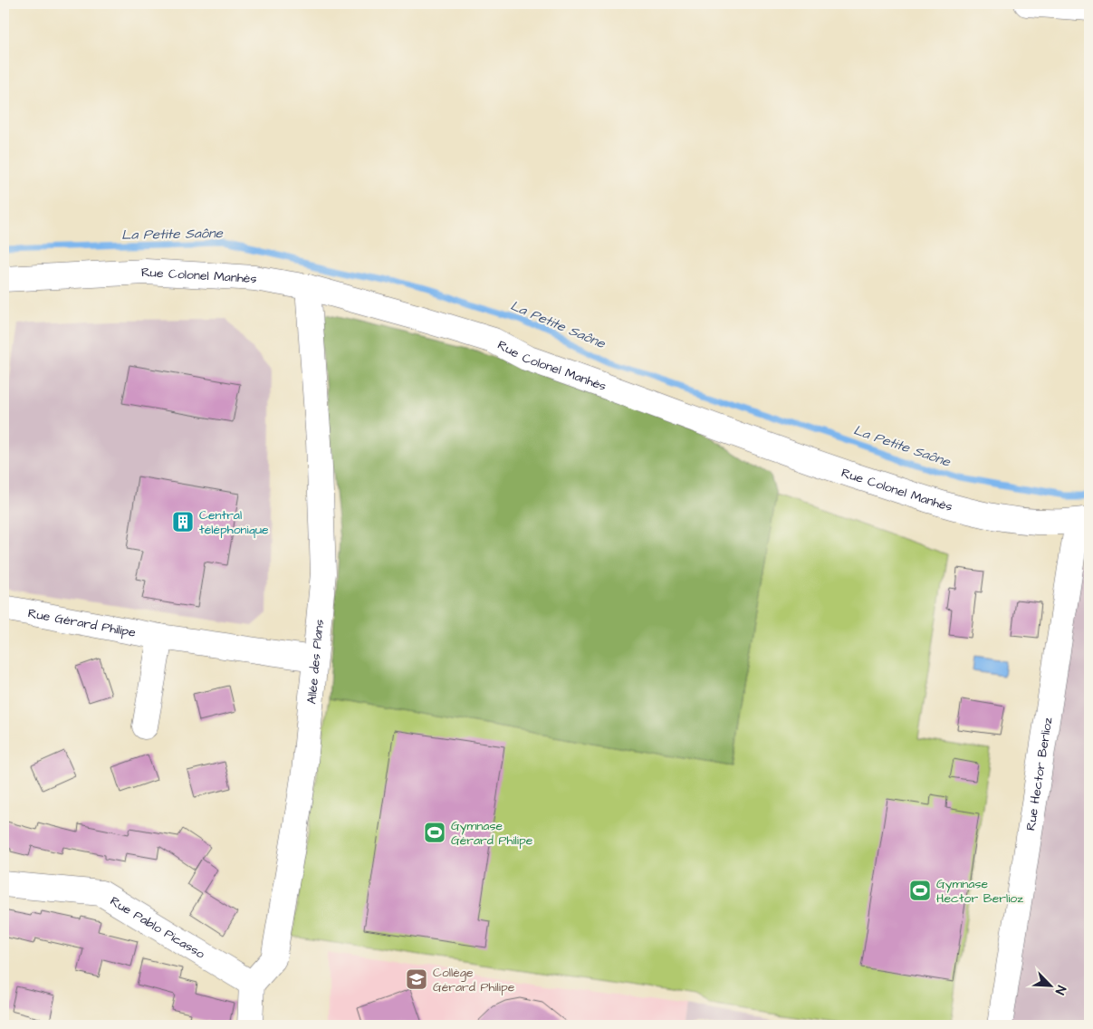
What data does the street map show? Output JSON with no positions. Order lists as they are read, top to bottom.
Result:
{
  "streets": {
    "street": [
      "Rue Colonel Manhès",
      "Rue Gérard Philipe",
      "Allée des Plans",
      "Rue Hector Berlioz",
      "Rue Pablo Picasso"
    ]
  },
  "crossings": [
    ["Rue Colonel Manhès", "Allée des Plans"],
    ["Rue Colonel Manhès", "Rue Hector Berlioz"],
    ["Rue Gérard Philipe", "Allée des Plans"],
    ["Allée des Plans", "Rue Pablo Picasso"]
  ],
  "water": ["La Petite Saône"],
  "places": {
    "building": ["Central téléphonique"],
    "sports": ["Gymnase Gérard Philipe", "Gymnase Hector Berlioz"],
    "school or university": ["Collège Gérard Philipe"]
  },
  "north": "bottom right"
}
